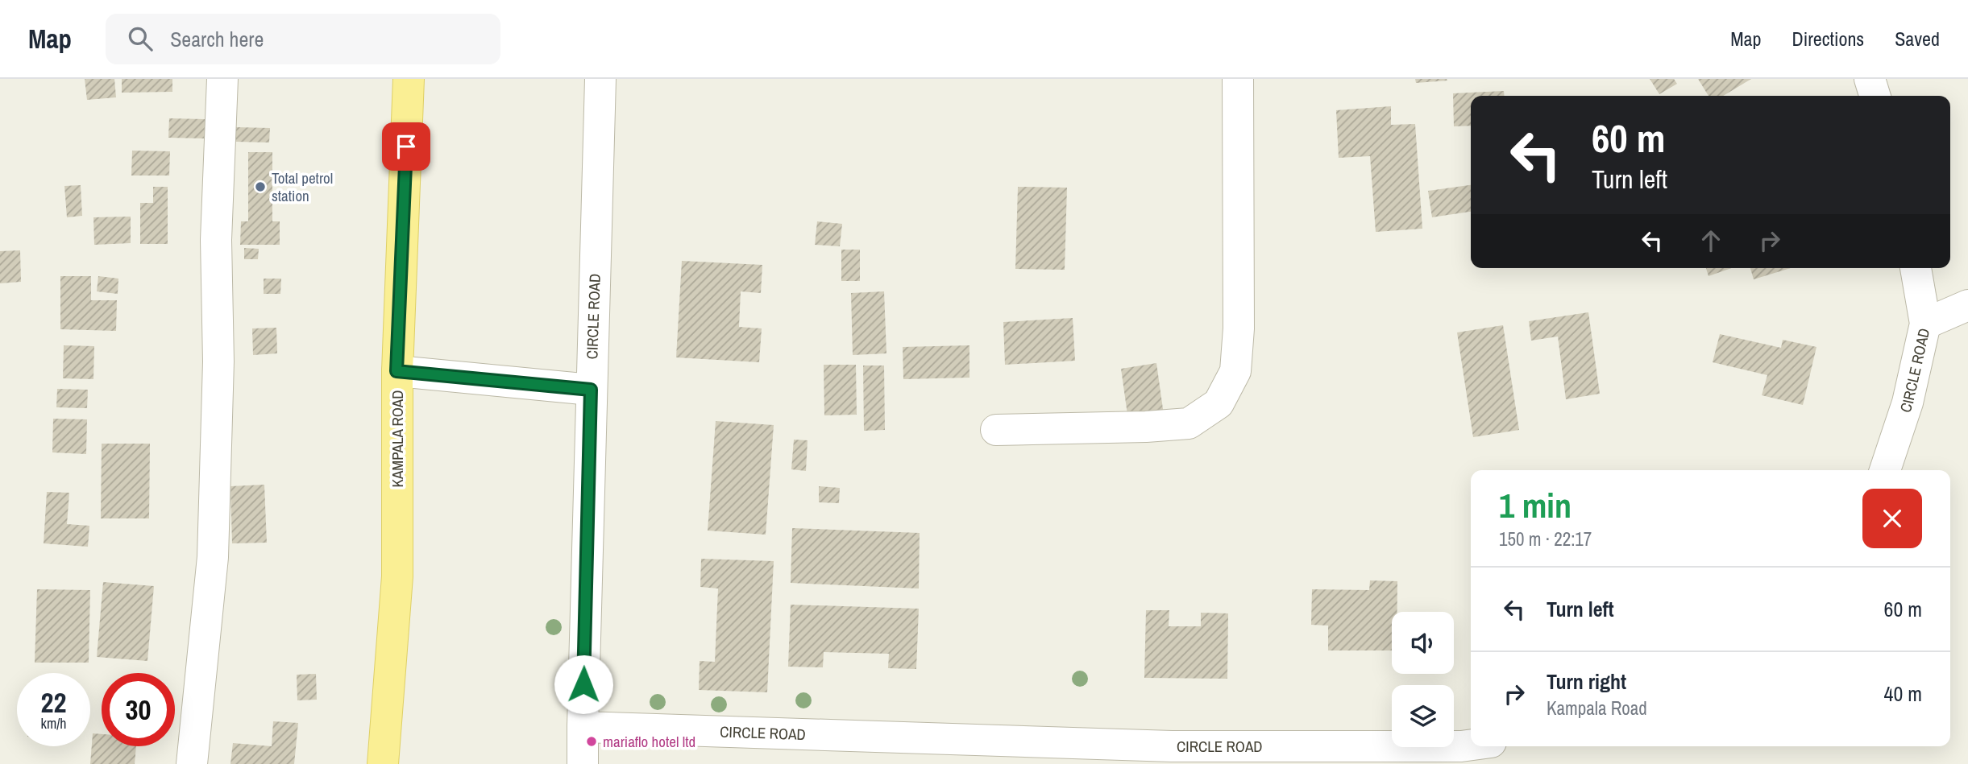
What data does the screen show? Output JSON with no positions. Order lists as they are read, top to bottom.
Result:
{
  "streets": {
    "main road": ["KAMPALA ROAD"],
    "street": ["CIRCLE ROAD"]
  },
  "places": ["Total petrol station", "mariaflo hotel ltd"],
  "page": {
    "header": "Map",
    "search": "Search here",
    "nav": ["Map", "Directions", "Saved"],
    "turn": ["60 m", "Turn left"],
    "heading": ["1 min", "150 m · 22:17"],
    "list": [
      {
        "name": "Turn left",
        "value": "60 m"
      },
      {
        "name": "Turn right",
        "note": "Kampala Road",
        "value": "40 m"
      }
    ],
    "speed": "22 km/h",
    "limit": "30"
  }
}
